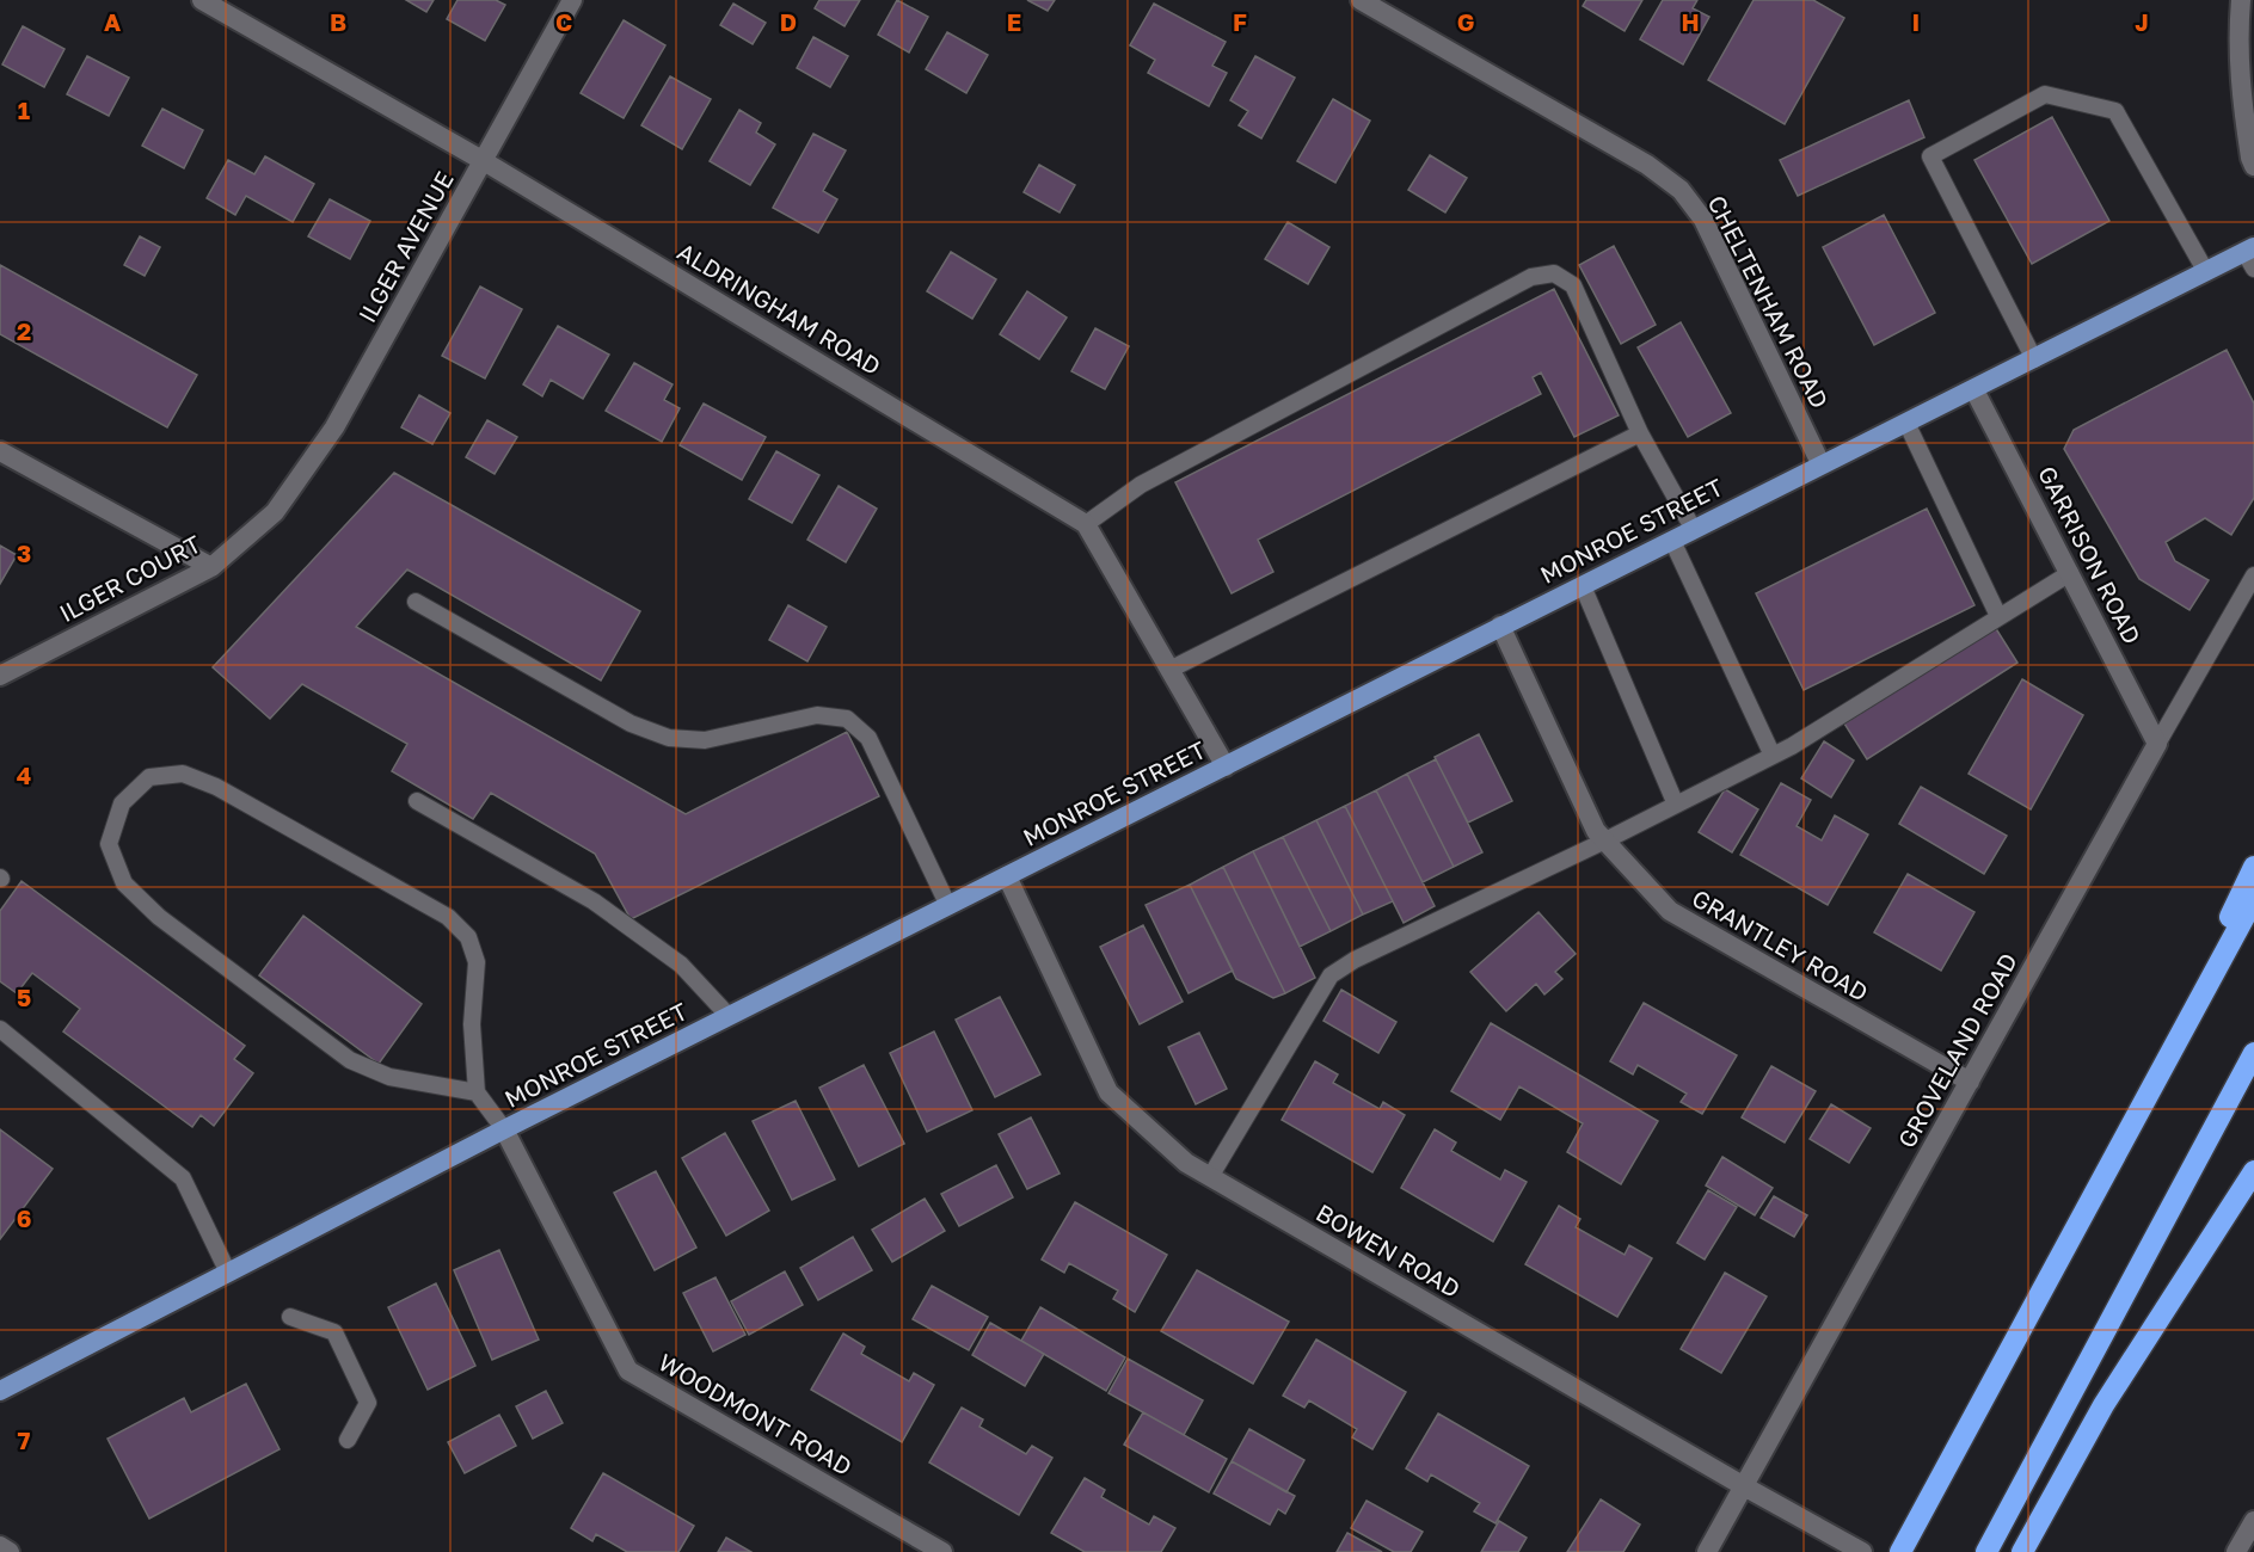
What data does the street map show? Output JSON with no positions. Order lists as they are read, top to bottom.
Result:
{
  "streets": {
    "main road": ["MONROE STREET"],
    "street": [
      "ILGER AVENUE",
      "CHELTENHAM ROAD",
      "ALDRINGHAM ROAD",
      "GARRISON ROAD",
      "ILGER COURT",
      "GRANTLEY ROAD",
      "GROVELAND ROAD",
      "BOWEN ROAD",
      "WOODMONT ROAD"
    ]
  },
  "crossings": [
    ["ILGER AVENUE", "ALDRINGHAM ROAD"],
    ["ILGER AVENUE", "ILGER COURT"],
    ["CHELTENHAM ROAD", "MONROE STREET"],
    ["ALDRINGHAM ROAD", "MONROE STREET"],
    ["MONROE STREET", "GARRISON ROAD"],
    ["MONROE STREET", "GRANTLEY ROAD"],
    ["MONROE STREET", "BOWEN ROAD"],
    ["MONROE STREET", "WOODMONT ROAD"],
    ["GARRISON ROAD", "GROVELAND ROAD"],
    ["GRANTLEY ROAD", "GROVELAND ROAD"],
    ["GROVELAND ROAD", "BOWEN ROAD"]
  ],
  "grid": {
    "columns": [
      "A",
      "B",
      "C",
      "D",
      "E",
      "F",
      "G",
      "H",
      "I",
      "J"
    ],
    "rows": [
      "1",
      "2",
      "3",
      "4",
      "5",
      "6",
      "7"
    ]
  }
}
